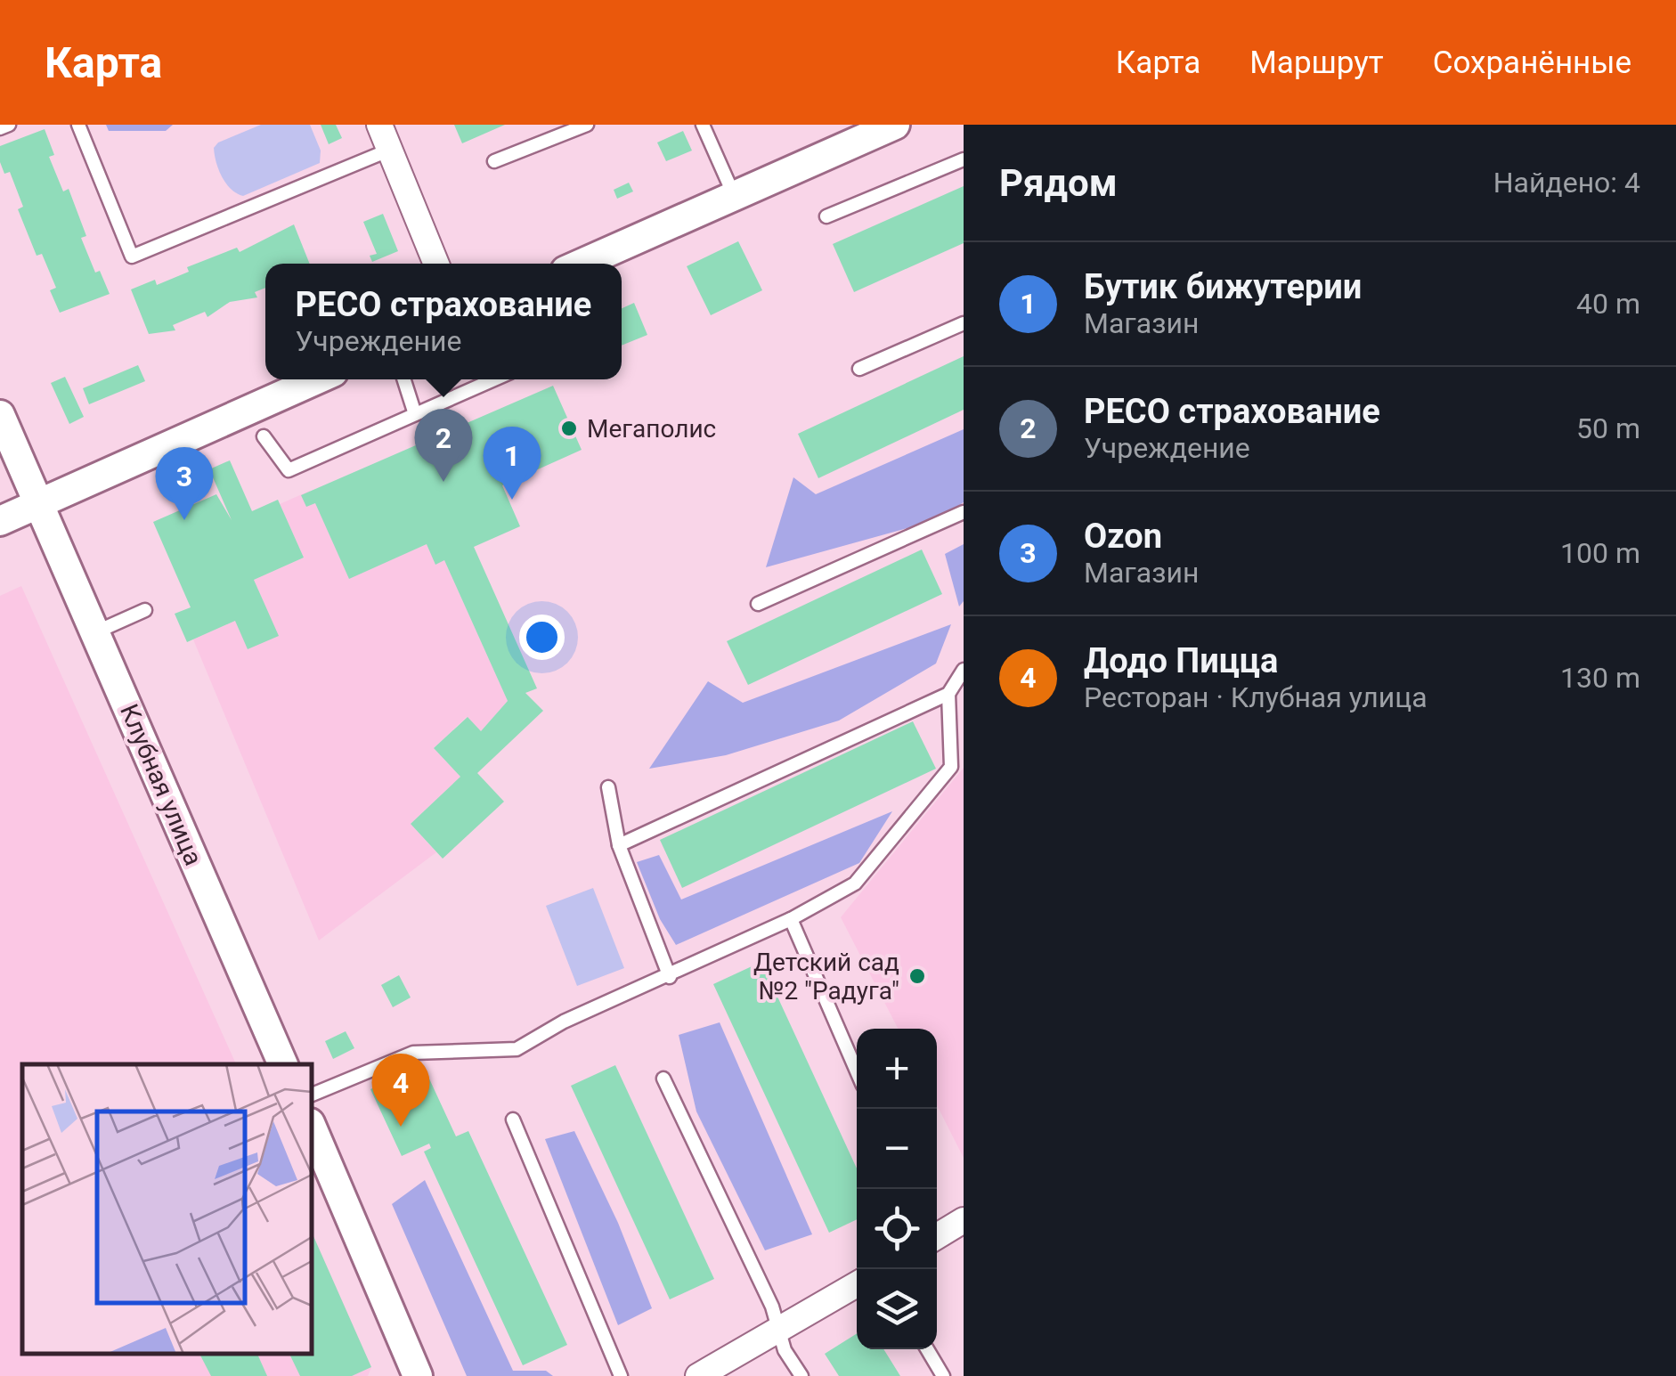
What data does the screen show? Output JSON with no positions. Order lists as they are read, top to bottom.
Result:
{
  "streets": {
    "street": ["Клубная улица"]
  },
  "places": ["Мегаполис", "Детский сад №2 \"Радуга\""],
  "page": {
    "header": "Карта",
    "nav": ["Карта", "Маршрут", "Сохранённые"],
    "heading": ["Рядом", "Найдено: 4"],
    "list": [
      {
        "mark": "1",
        "name": "Бутик бижутерии",
        "note": "Магазин",
        "value": "40 m"
      },
      {
        "mark": "2",
        "name": "РЕСО страхование",
        "note": "Учреждение",
        "value": "50 m"
      },
      {
        "mark": "3",
        "name": "Ozon",
        "note": "Магазин",
        "value": "100 m"
      },
      {
        "mark": "4",
        "name": "Додо Пицца",
        "note": "Ресторан · Клубная улица",
        "value": "130 m"
      }
    ],
    "popup": ["РЕСО страхование", "Учреждение"],
    "pins": [
      "2",
      "1",
      "3",
      "4"
    ],
    "map_buttons": ["+", "−"]
  }
}
